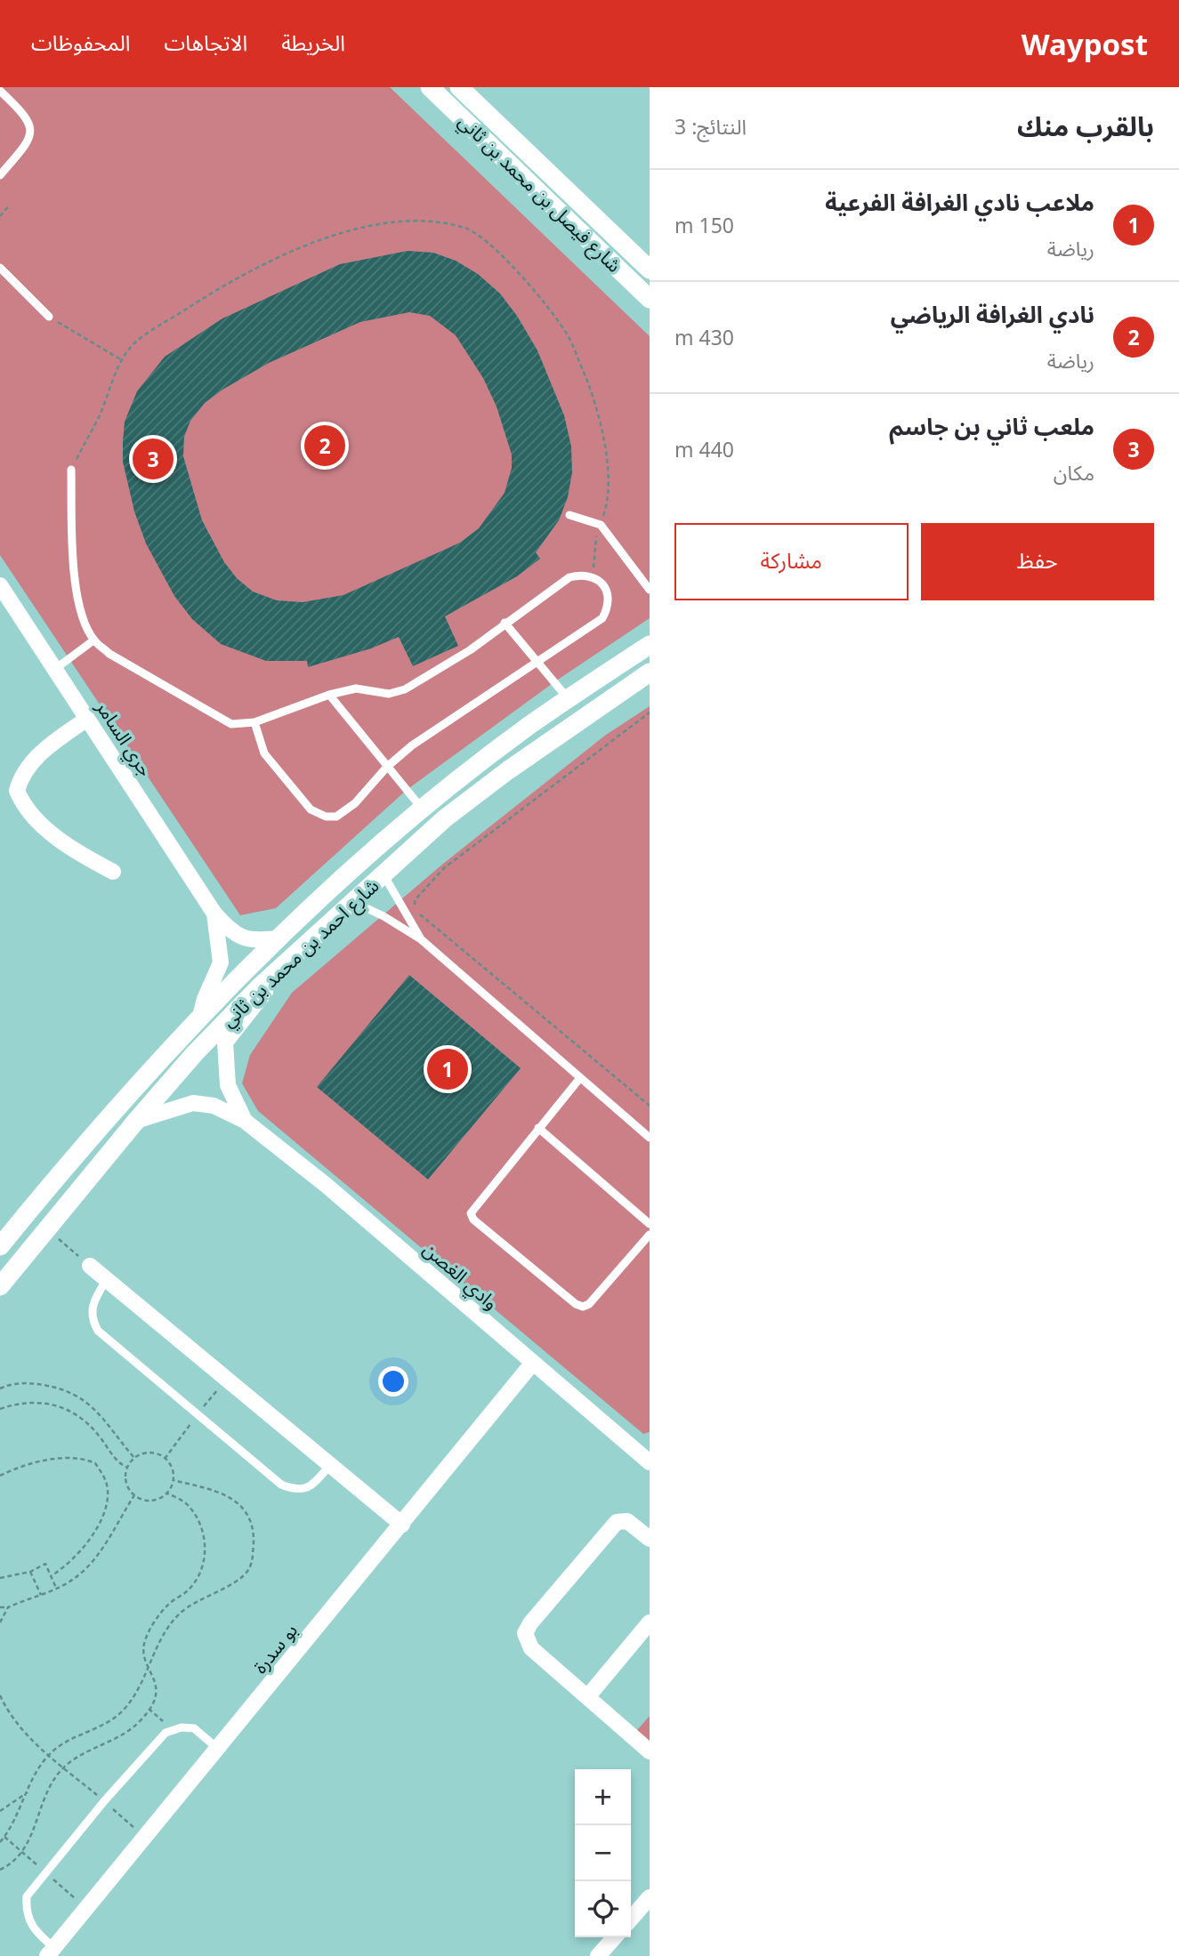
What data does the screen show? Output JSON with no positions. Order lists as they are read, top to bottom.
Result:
{
  "streets": {
    "street": [
      "شارع فيصل بن محمد بن ثاني",
      "جري السامر",
      "شارع احمد بن محمد بن ثاني",
      "وادي الغصن",
      "بو سدرة"
    ]
  },
  "crossings": [
    ["جري السامر", "شارع احمد بن محمد بن ثاني"],
    ["شارع احمد بن محمد بن ثاني", "وادي الغصن"],
    ["وادي الغصن", "بو سدرة"]
  ],
  "page": {
    "header": "Waypost",
    "nav": ["الخريطة", "الاتجاهات", "المحفوظات"],
    "heading": ["بالقرب منك", "النتائج: 3"],
    "list": [
      {
        "mark": "1",
        "name": "ملاعب نادي الغرافة الفرعية",
        "note": "رياضة",
        "value": "150 m"
      },
      {
        "mark": "2",
        "name": "نادي الغرافة الرياضي",
        "note": "رياضة",
        "value": "430 m"
      },
      {
        "mark": "3",
        "name": "ملعب ثاني بن جاسم",
        "note": "مكان",
        "value": "440 m"
      }
    ],
    "pins": ["2", "3", "1"],
    "buttons": ["حفظ", "مشاركة"],
    "map_buttons": ["+", "−"]
  }
}
